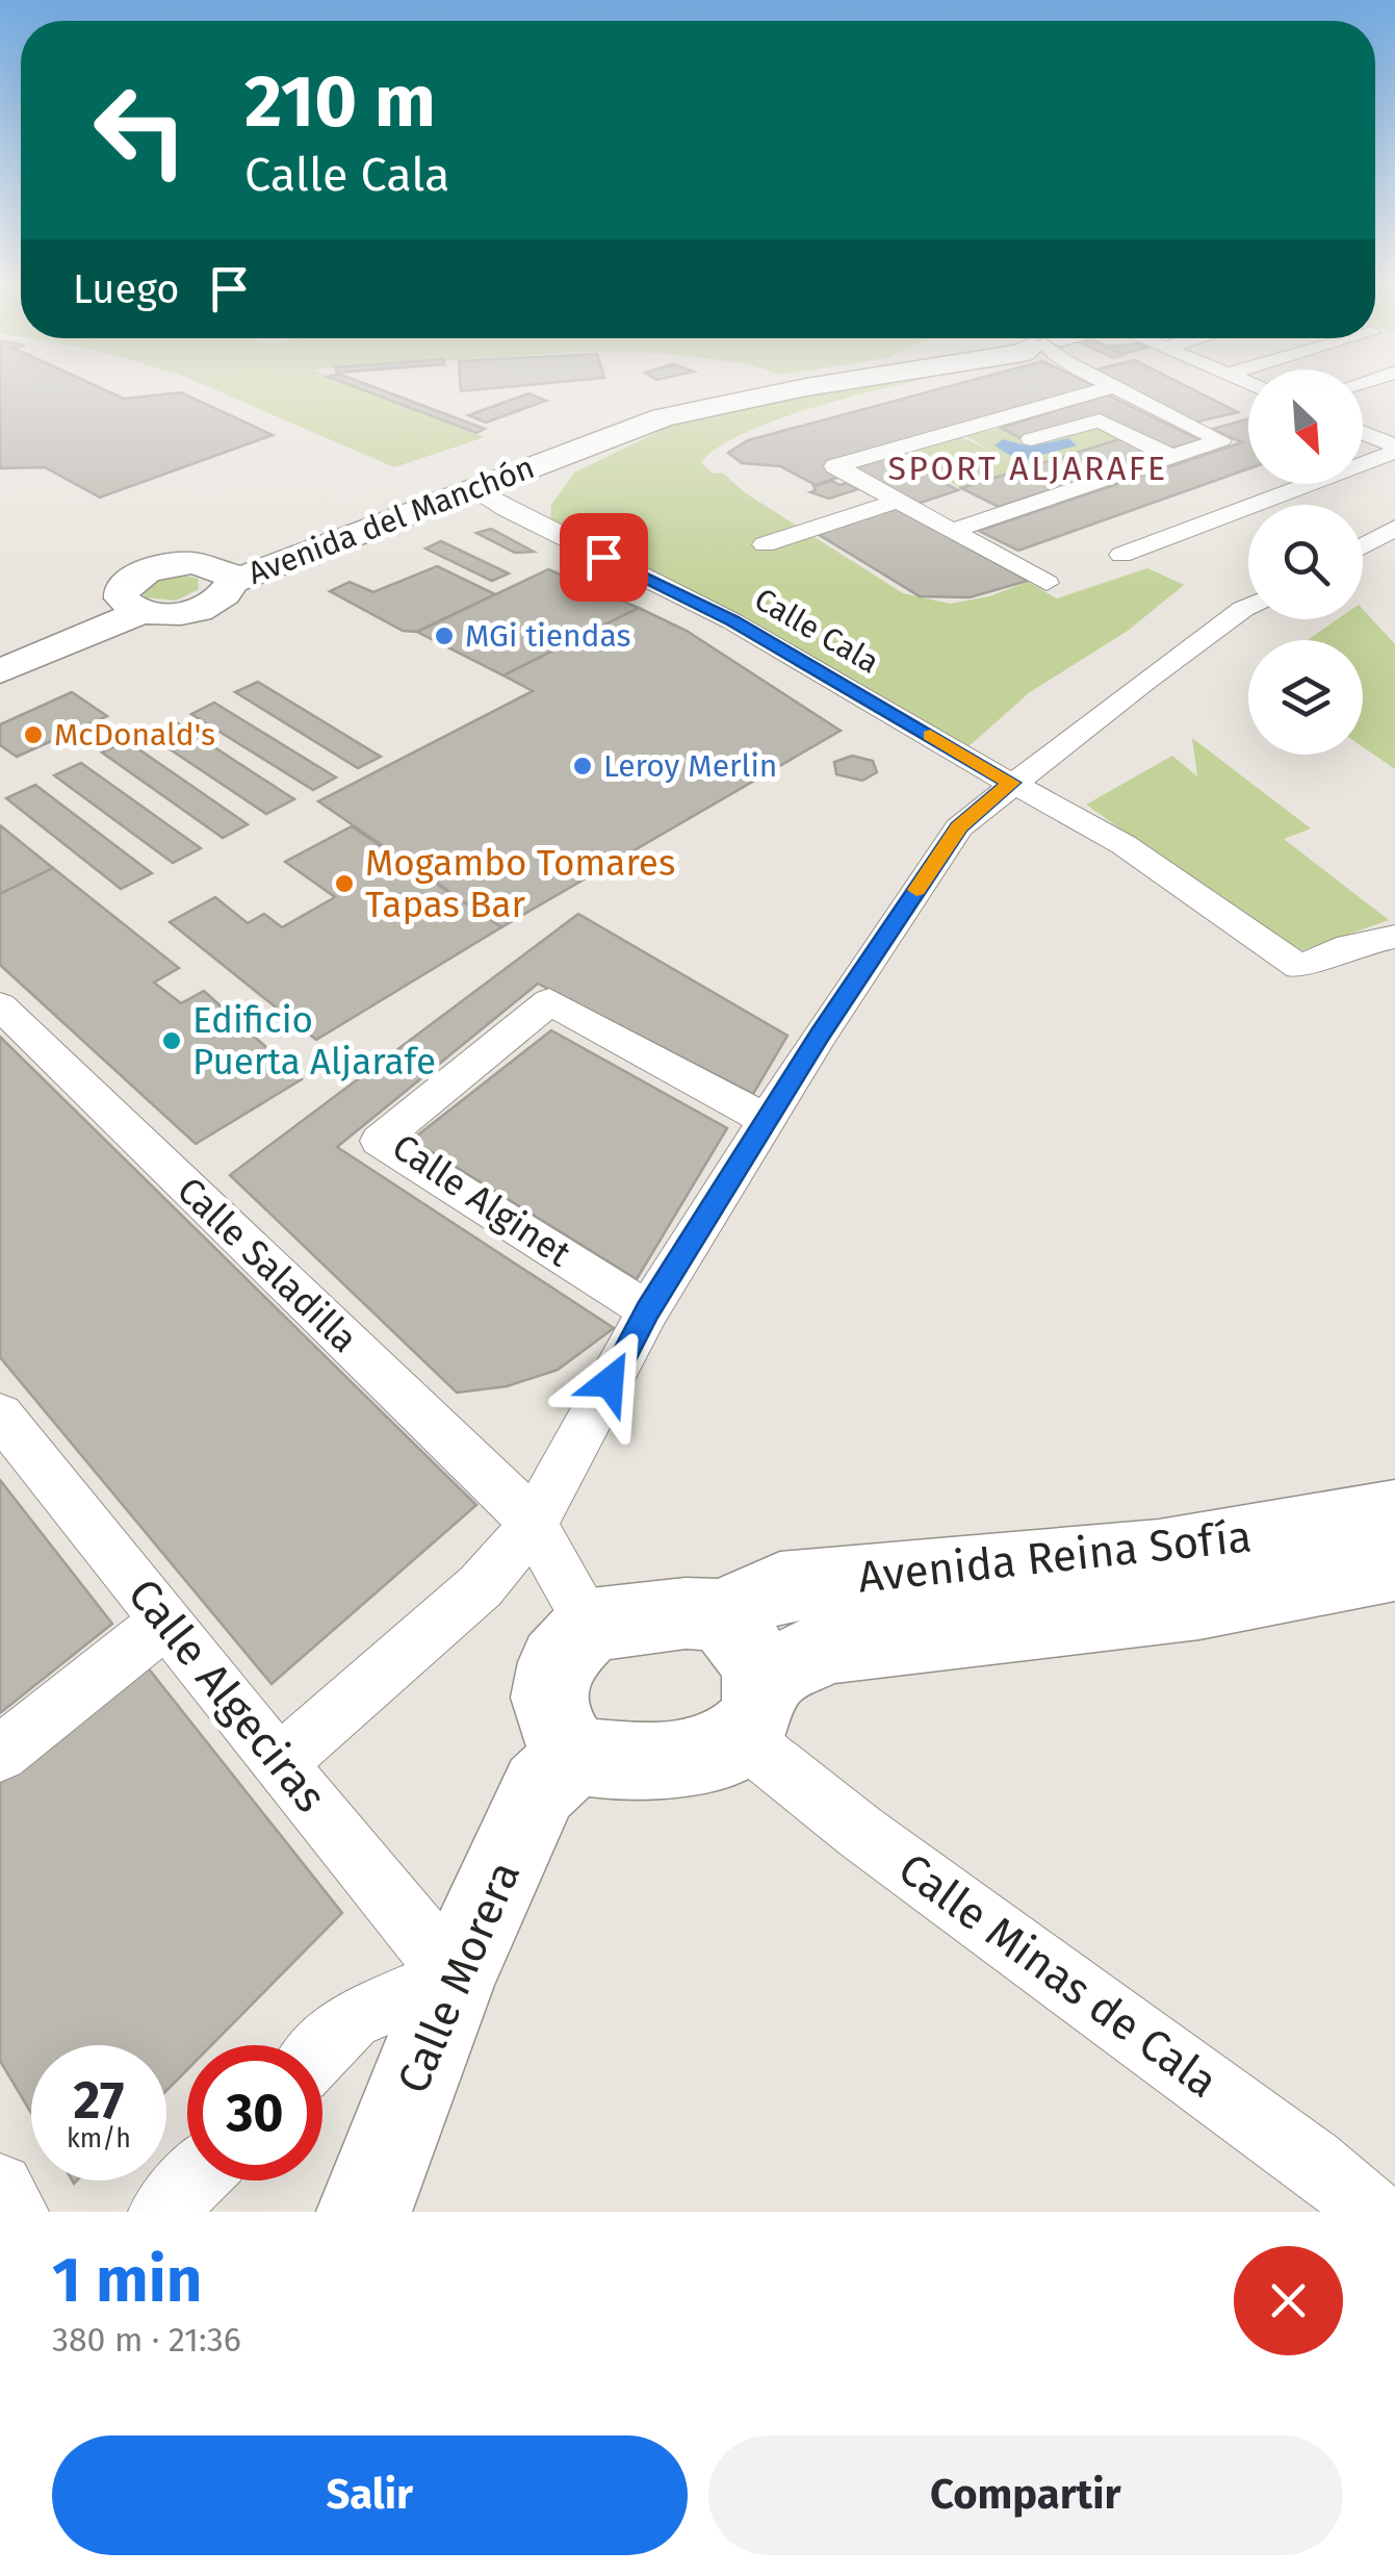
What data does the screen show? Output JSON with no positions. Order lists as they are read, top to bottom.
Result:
{
  "streets": {
    "main road": ["Avenida del Manchón", "Avenida Reina Sofía", "Calle Morera"],
    "street": [
      "Calle Cala",
      "Calle Alginet",
      "Calle Saladilla",
      "Calle Algeciras",
      "Calle Minas de Cala"
    ]
  },
  "crossings": [
    ["Avenida del Manchón", "Calle Cala"],
    ["Calle Saladilla", "Avenida Reina Sofía"],
    ["Calle Saladilla", "Calle Minas de Cala"],
    ["Calle Saladilla", "Calle Morera"],
    ["Avenida Reina Sofía", "Calle Minas de Cala"],
    ["Avenida Reina Sofía", "Calle Morera"],
    ["Calle Algeciras", "Calle Morera"],
    ["Calle Minas de Cala", "Calle Morera"]
  ],
  "districts": ["SPORT ALJARAFE"],
  "places": [
    "MGi tiendas",
    "McDonald's",
    "Leroy Merlin",
    "Mogambo Tomares Tapas Bar",
    "Edificio Puerta Aljarafe"
  ],
  "north": "bottom right",
  "page": {
    "turn": ["210 m", "Calle Cala"],
    "then": "Luego",
    "speed": "27 km/h",
    "limit": "30",
    "heading": ["1 min", "380 m · 21:36"],
    "buttons": ["Salir", "Compartir"]
  }
}
